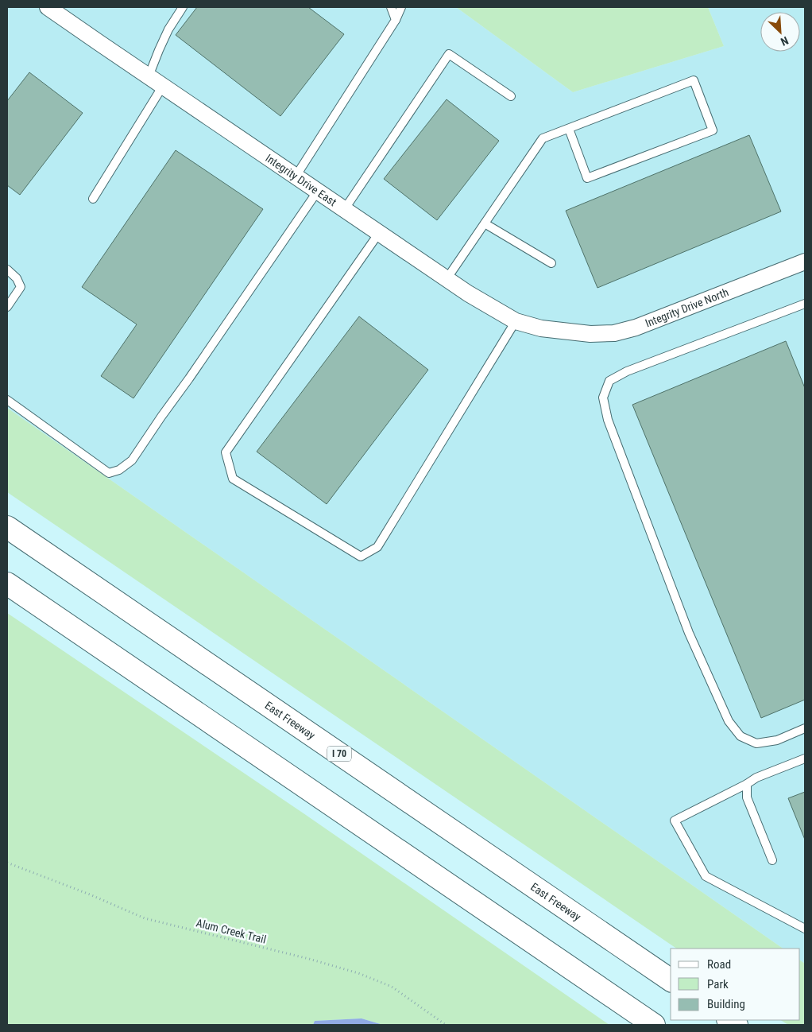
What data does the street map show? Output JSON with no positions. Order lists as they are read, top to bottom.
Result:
{
  "streets": {
    "highway": ["East Freeway", "I 70"],
    "street": ["Integrity Drive East", "Integrity Drive North"],
    "path": ["Alum Creek Trail"]
  },
  "crossings": [
    ["Integrity Drive East", "Integrity Drive North"]
  ],
  "legend": ["Road", "Park", "Building"],
  "north": "bottom right"
}
